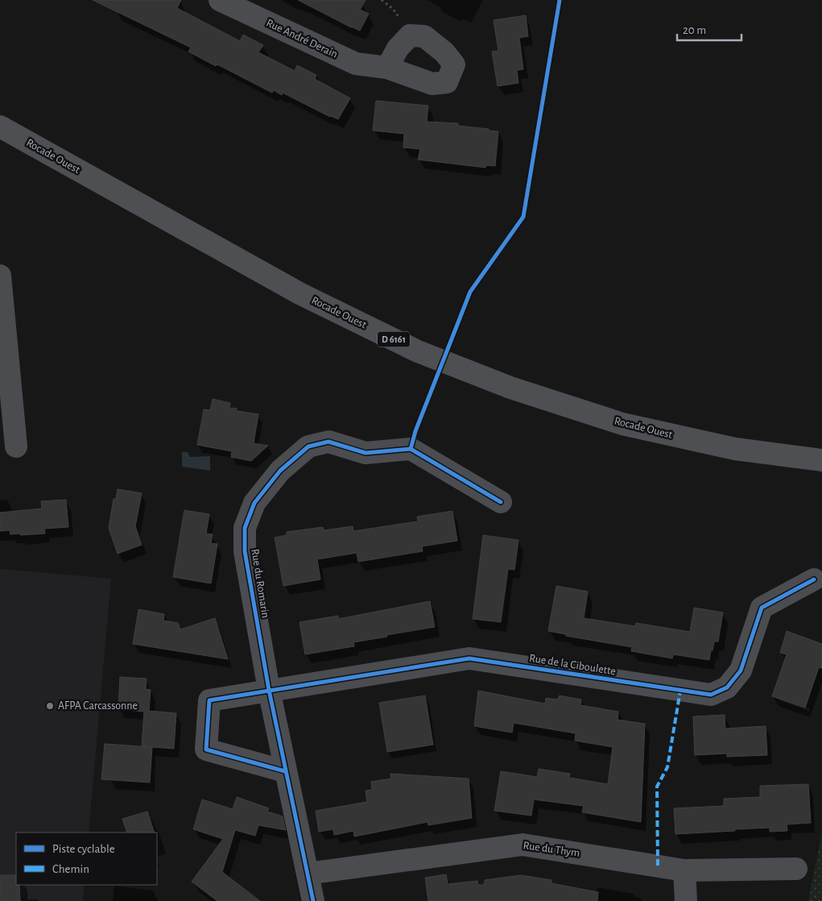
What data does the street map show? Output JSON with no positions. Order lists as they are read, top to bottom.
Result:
{
  "streets": {
    "main road": ["Rocade Ouest", "D 6161"],
    "street": [
      "Rue André Derain",
      "Rue du Romarin",
      "Rue de la Ciboulette",
      "Rue du Thym"
    ]
  },
  "crossings": [
    ["Rue du Romarin", "Rue de la Ciboulette"],
    ["Rue du Romarin", "Rue du Thym"]
  ],
  "places": ["AFPA Carcassonne"],
  "legend": ["Piste cyclable", "Chemin"],
  "scale_bar": "20 m"
}
